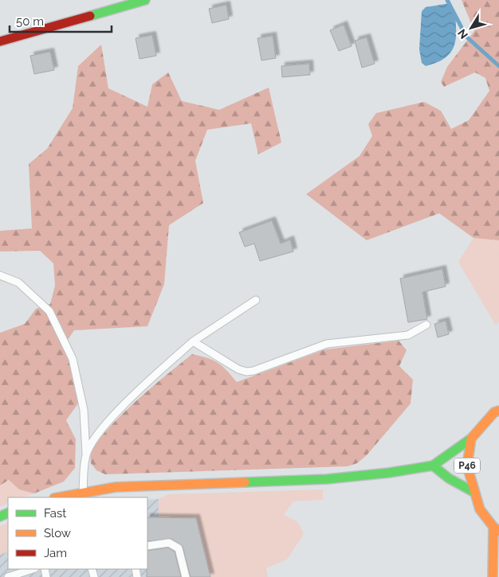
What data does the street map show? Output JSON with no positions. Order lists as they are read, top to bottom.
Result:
{
  "streets": {
    "street": ["Р46"]
  },
  "legend": ["Fast", "Slow", "Jam"],
  "scale_bar": "50 m",
  "north": "bottom left"
}
